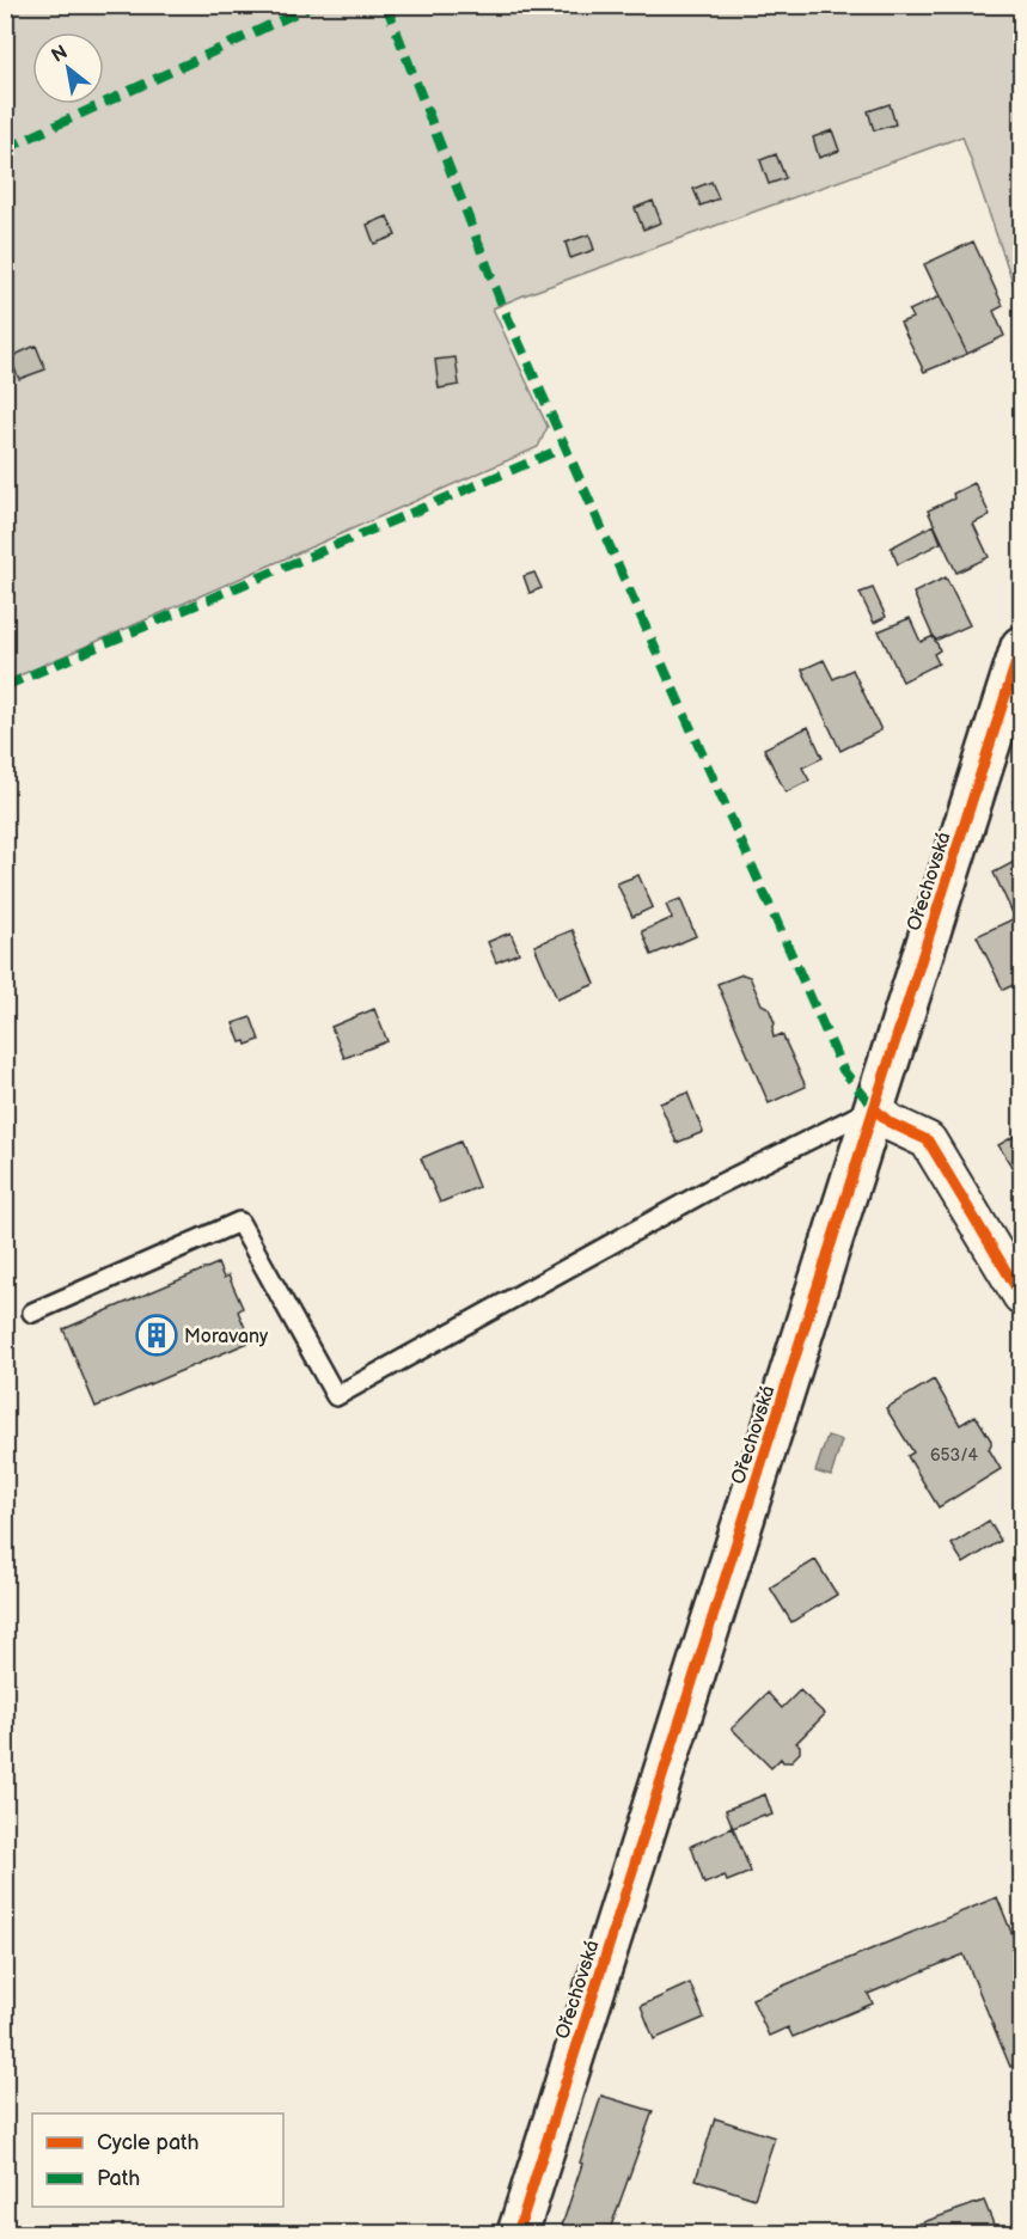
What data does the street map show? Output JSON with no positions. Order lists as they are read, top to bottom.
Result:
{
  "streets": {
    "street": ["Ořechovská"]
  },
  "places": {
    "building": ["Moravany"]
  },
  "house_numbers": ["653/4"],
  "legend": ["Cycle path", "Path"],
  "north": "top left"
}
